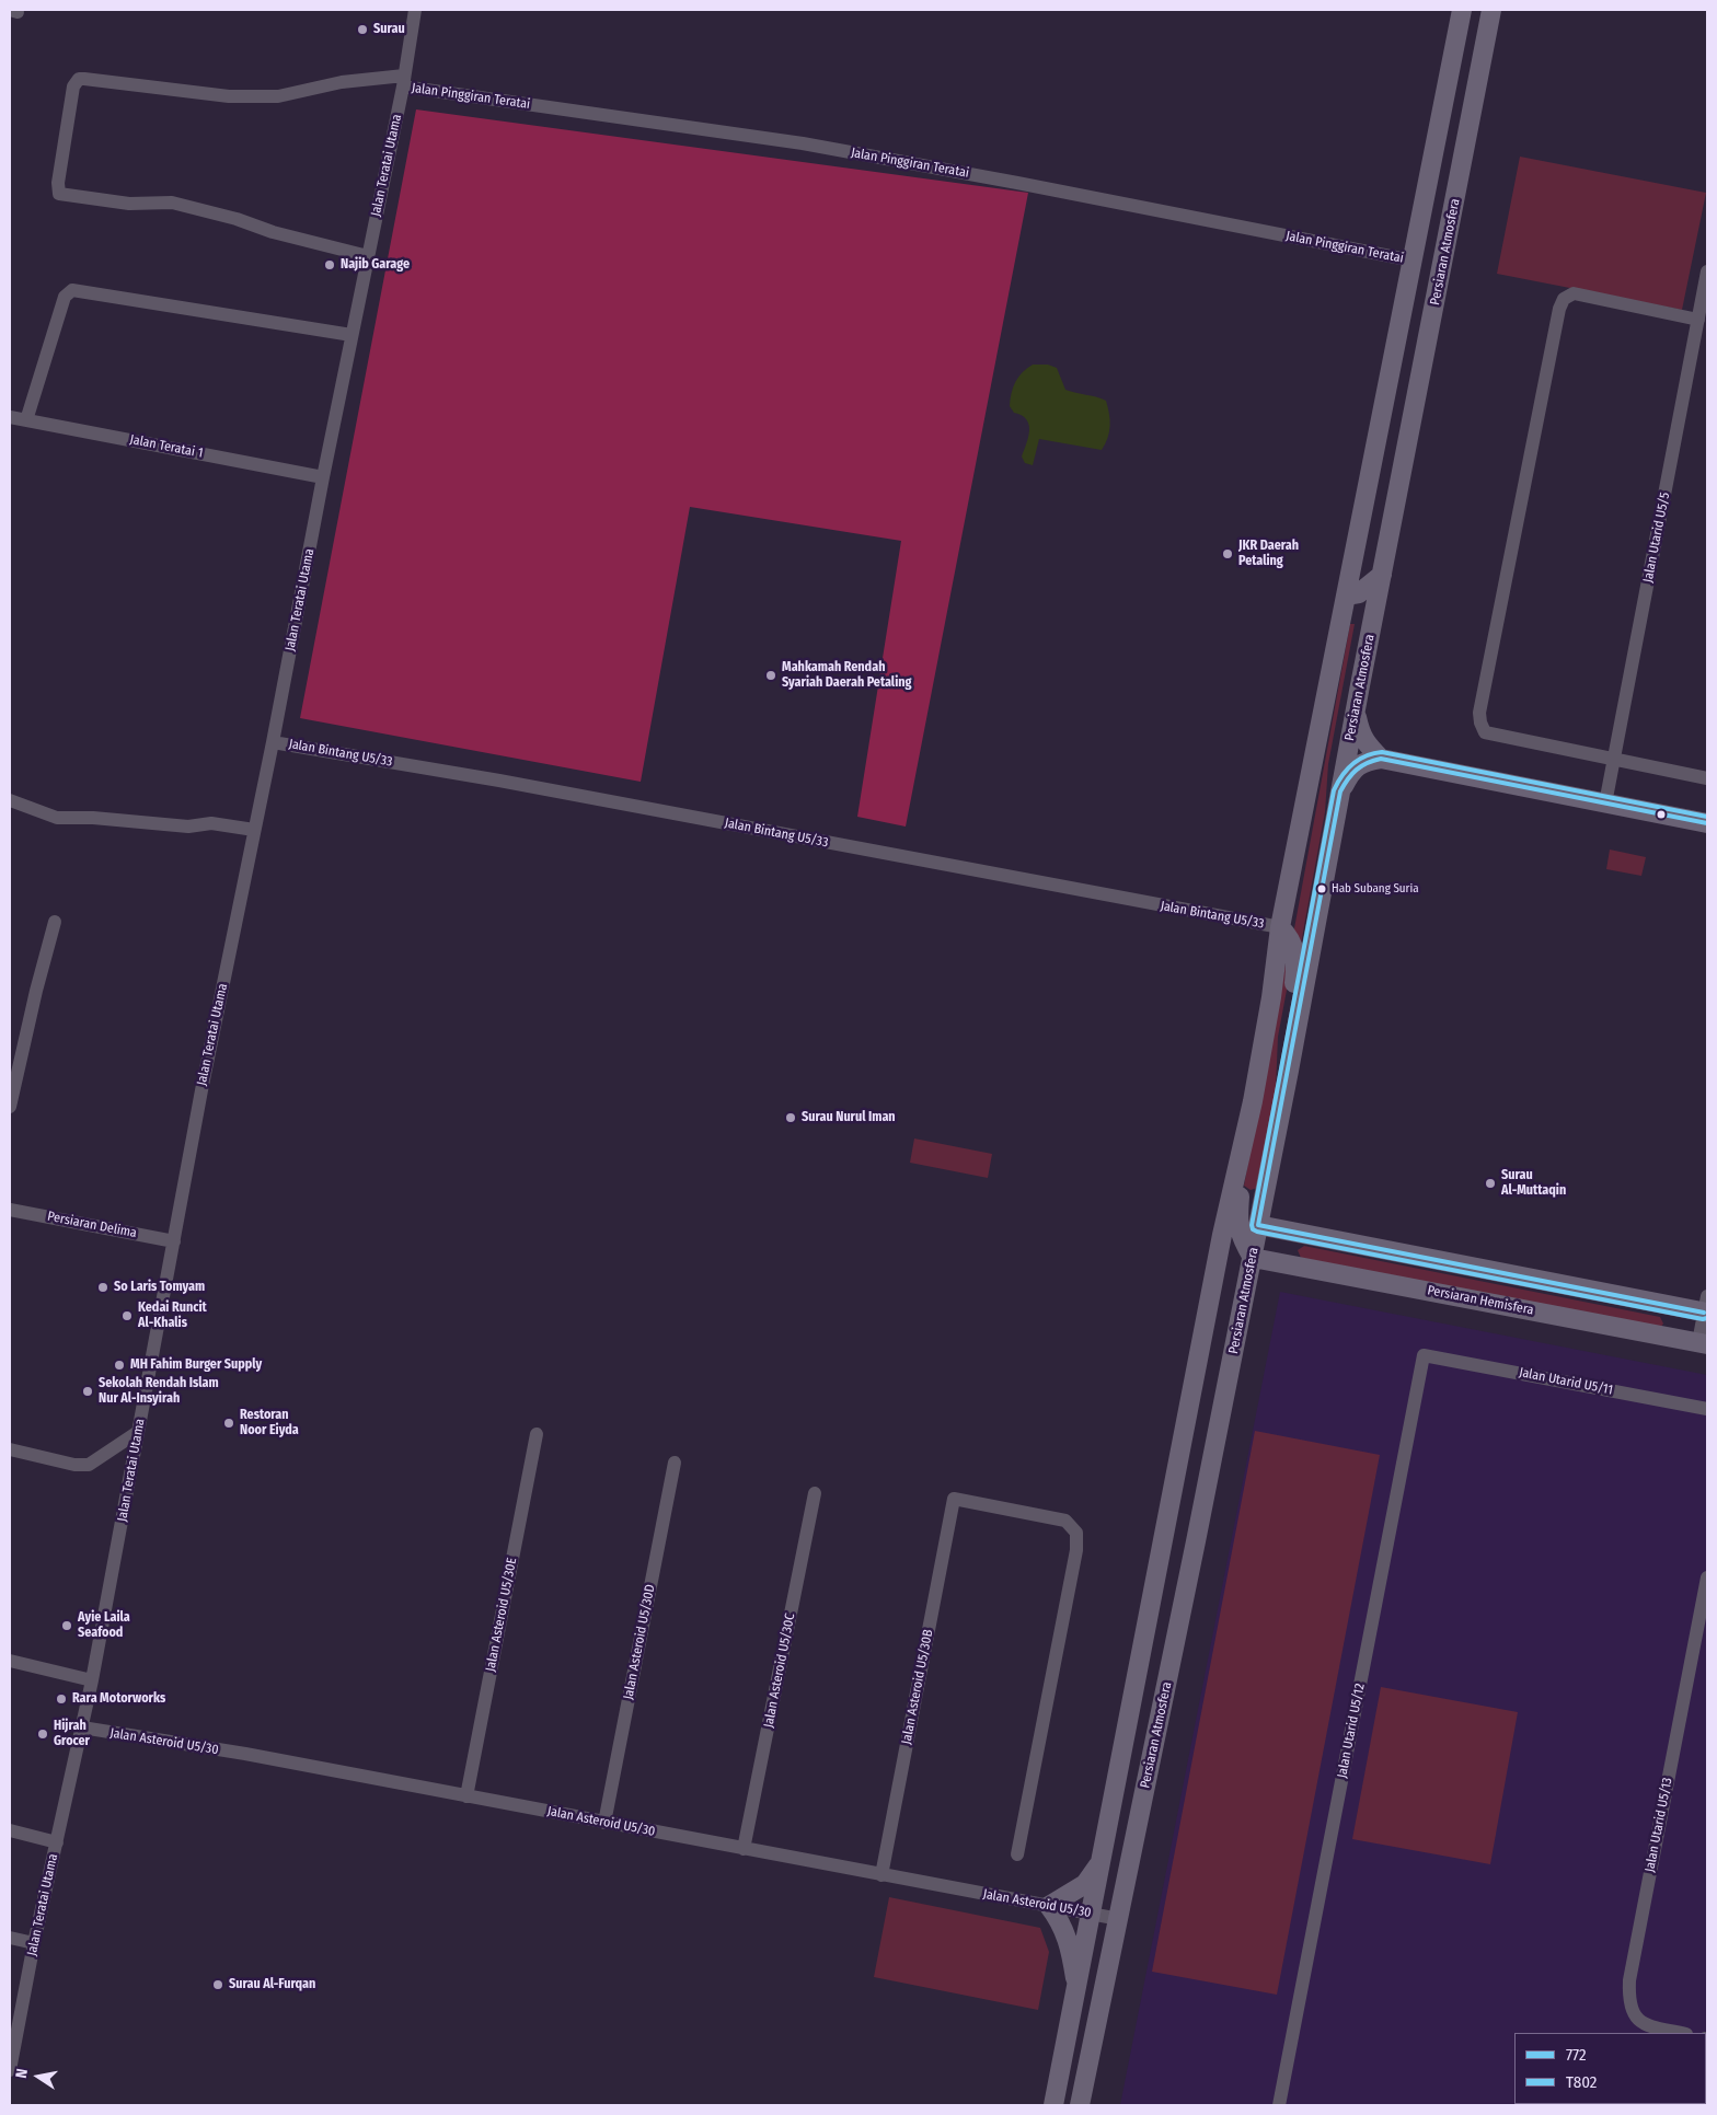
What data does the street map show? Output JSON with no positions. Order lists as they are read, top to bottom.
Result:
{
  "streets": {
    "street": [
      "Jalan Pinggiran Teratai",
      "Jalan Teratai Utama",
      "Persiaran Atmosfera",
      "Jalan Teratai 1",
      "Jalan Utarid U5/5",
      "Jalan Bintang U5/33",
      "Persiaran Delima",
      "Persiaran Hemisfera",
      "Jalan Utarid U5/11",
      "Jalan Asteroid U5/30E",
      "Jalan Asteroid U5/30D",
      "Jalan Asteroid U5/30C",
      "Jalan Asteroid U5/30B",
      "Jalan Utarid U5/12",
      "Jalan Asteroid U5/30",
      "Jalan Utarid U5/13"
    ]
  },
  "crossings": [
    ["Jalan Pinggiran Teratai", "Jalan Teratai Utama"],
    ["Jalan Pinggiran Teratai", "Persiaran Atmosfera"],
    ["Jalan Teratai Utama", "Jalan Teratai 1"],
    ["Jalan Teratai Utama", "Jalan Bintang U5/33"],
    ["Jalan Teratai Utama", "Persiaran Delima"],
    ["Jalan Teratai Utama", "Jalan Asteroid U5/30"],
    ["Persiaran Atmosfera", "Jalan Bintang U5/33"],
    ["Persiaran Atmosfera", "Persiaran Hemisfera"],
    ["Persiaran Atmosfera", "Jalan Asteroid U5/30"],
    ["Jalan Utarid U5/11", "Jalan Utarid U5/12"],
    ["Jalan Asteroid U5/30E", "Jalan Asteroid U5/30"],
    ["Jalan Asteroid U5/30D", "Jalan Asteroid U5/30"],
    ["Jalan Asteroid U5/30C", "Jalan Asteroid U5/30"],
    ["Jalan Asteroid U5/30B", "Jalan Asteroid U5/30"]
  ],
  "places": [
    "Surau",
    "Najib Garage",
    "JKR Daerah Petaling",
    "Mahkamah Rendah Syariah Daerah Petaling",
    "Hab Subang Suria",
    "Surau Nurul Iman",
    "Surau Al-Muttaqin",
    "So Laris Tomyam",
    "Kedai Runcit Al-Khalis",
    "MH Fahim Burger Supply",
    "Sekolah Rendah Islam Nur Al-Insyirah",
    "Restoran Noor Eiyda",
    "Ayie Laila Seafood",
    "Rara Motorworks",
    "Hijrah Grocer",
    "Surau Al-Furqan"
  ],
  "lines": ["transit line T802", "transit line 772"],
  "legend": ["772", "T802"],
  "north": "left"
}
